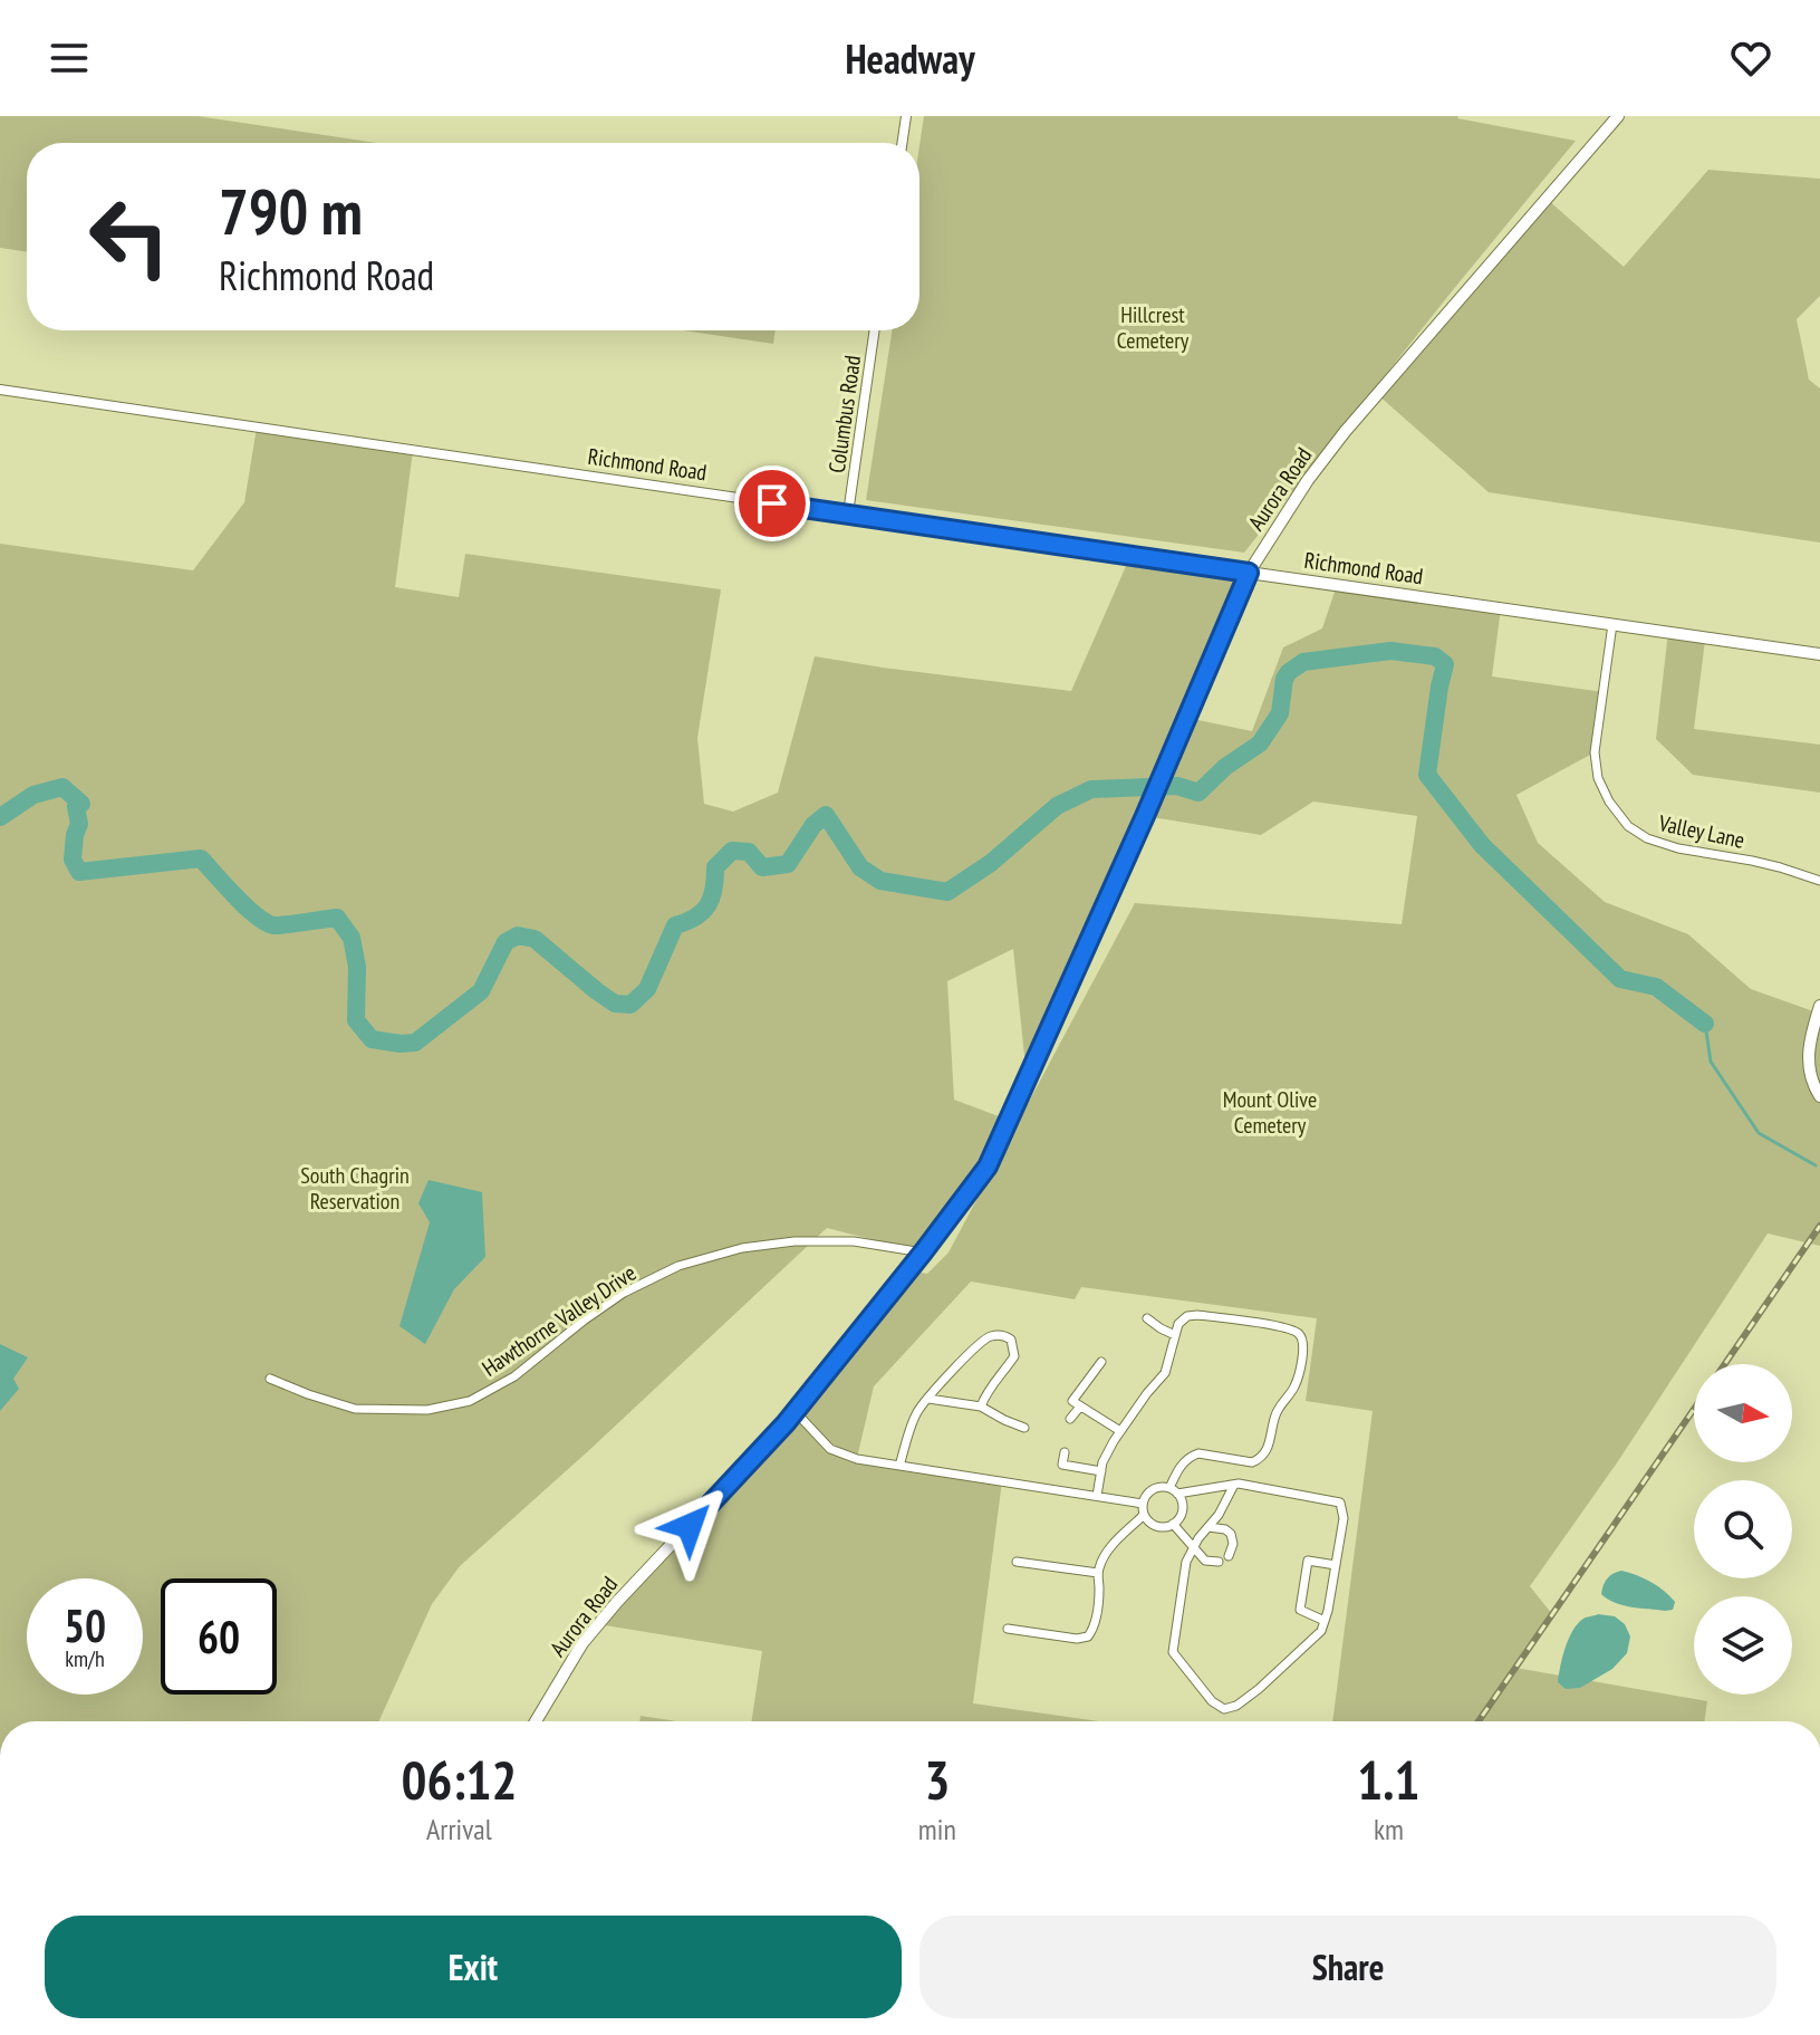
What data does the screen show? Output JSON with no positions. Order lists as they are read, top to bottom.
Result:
{
  "streets": {
    "main road": ["Richmond Road", "Aurora Road"],
    "street": ["Columbus Road", "Valley Lane", "Hawthorne Valley Drive"]
  },
  "crossings": [
    ["Columbus Road", "Richmond Road"],
    ["Richmond Road", "Aurora Road"],
    ["Richmond Road", "Valley Lane"],
    ["Aurora Road", "Hawthorne Valley Drive"]
  ],
  "parks": ["Hillcrest Cemetery", "Mount Olive Cemetery", "South Chagrin Reservation"],
  "north": "right",
  "page": {
    "header": "Headway",
    "turn": ["790 m", "Richmond Road"],
    "speed": "50 km/h",
    "limit": "60",
    "eta": [
      "06:12",
      "Arrival",
      "3",
      "min",
      "1.1",
      "km"
    ],
    "buttons": ["Exit", "Share"]
  }
}
